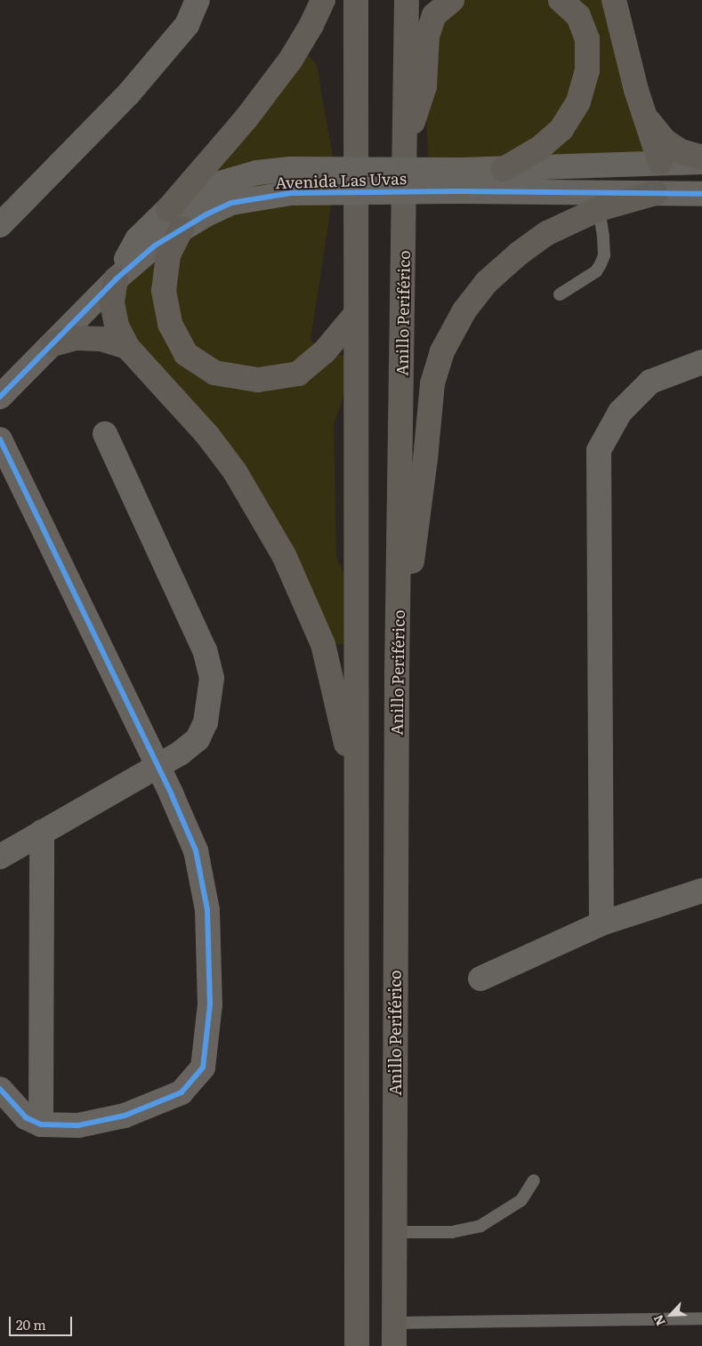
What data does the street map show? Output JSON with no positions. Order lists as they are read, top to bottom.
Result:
{
  "streets": {
    "highway": ["Anillo Periférico"],
    "street": ["Avenida Las Uvas"]
  },
  "scale_bar": "20 m",
  "north": "bottom left"
}
